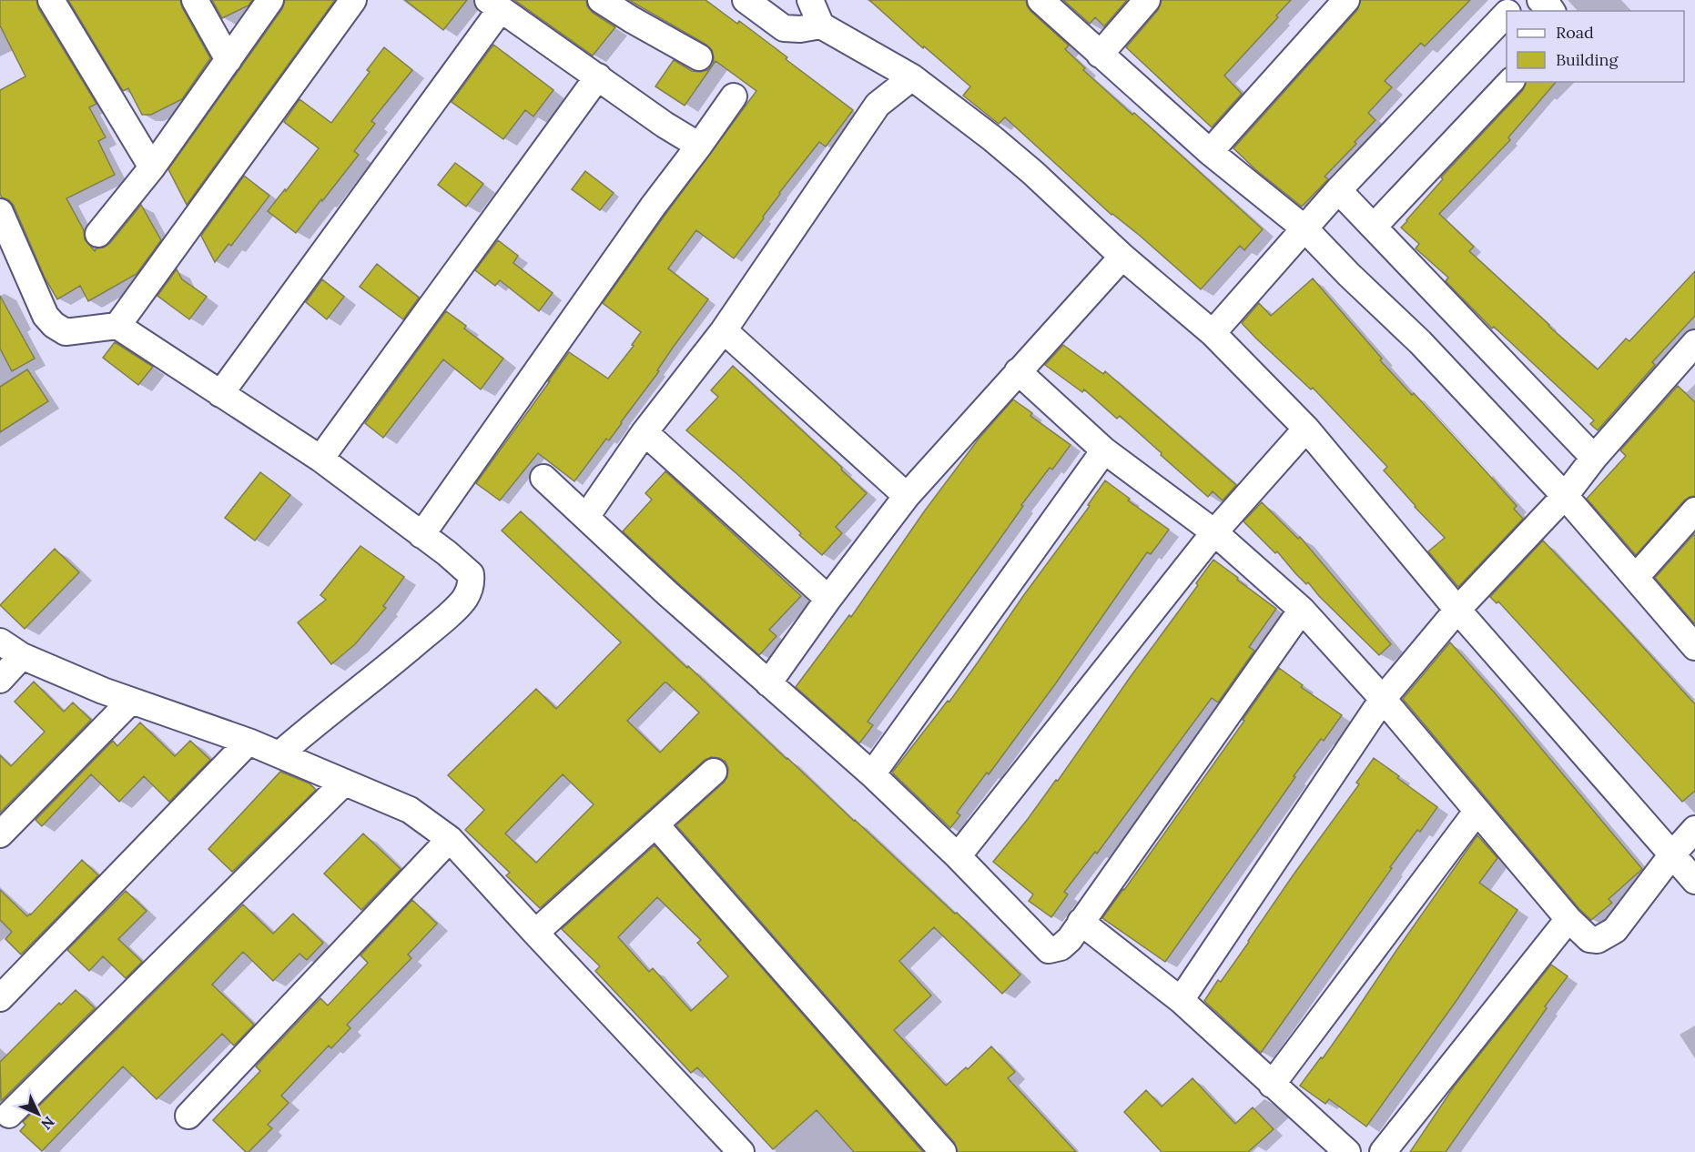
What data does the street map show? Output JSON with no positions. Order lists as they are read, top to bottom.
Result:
{
  "legend": ["Road", "Building"],
  "north": "bottom right"
}
